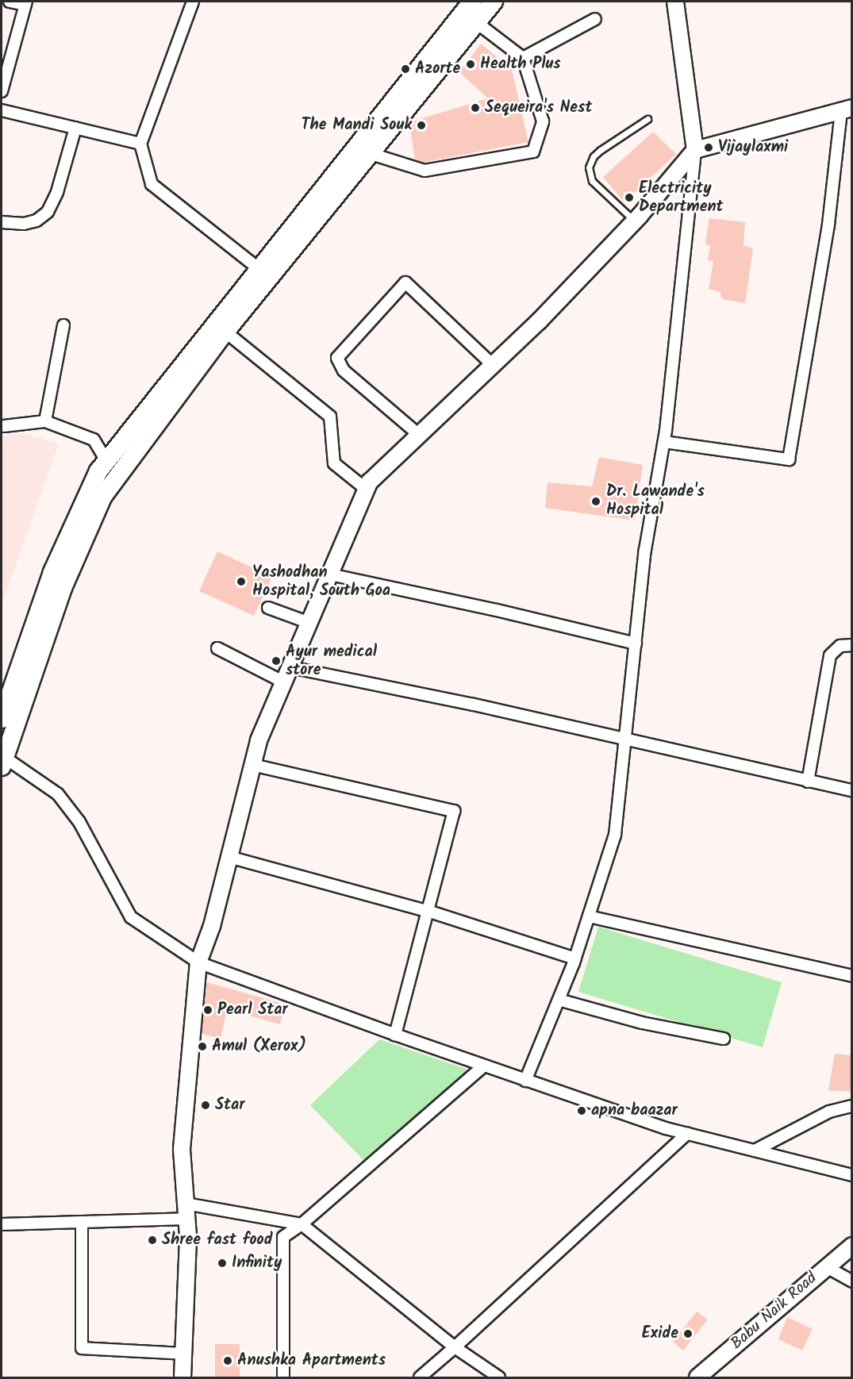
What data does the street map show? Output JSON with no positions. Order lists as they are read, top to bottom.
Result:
{
  "streets": {
    "street": ["Babu Naik Road"]
  },
  "places": [
    "Health Plus",
    "Azorte",
    "Sequeira's Nest",
    "The Mandi Souk",
    "Vijaylaxmi",
    "Electricity Department",
    "Dr. Lawande's Hospital",
    "Yashodhan Hospital, South Goa",
    "Ayur medical store",
    "Pearl Star",
    "Amul (Xerox)",
    "Star",
    "apna baazar",
    "Shree fast food",
    "Infinity",
    "Exide",
    "Anushka Apartments"
  ]
}
